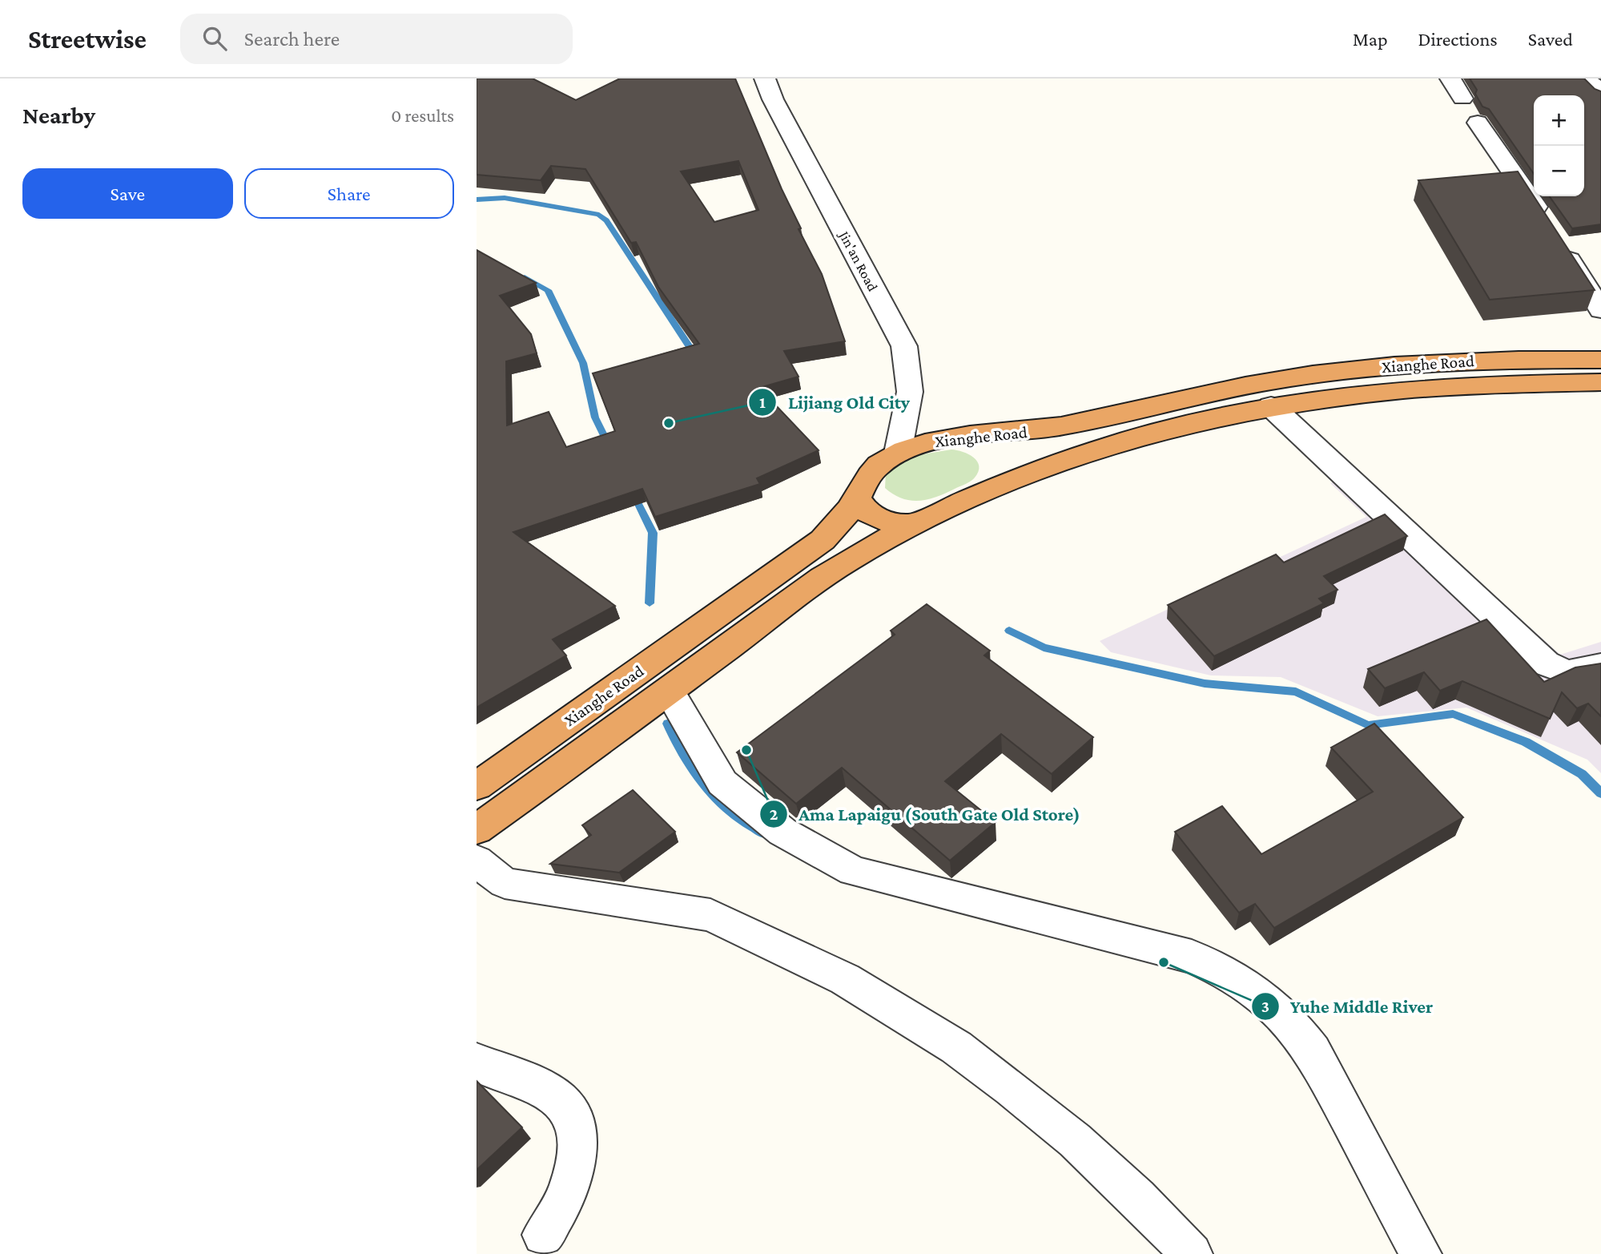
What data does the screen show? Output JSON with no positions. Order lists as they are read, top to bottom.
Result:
{
  "streets": {
    "highway": ["Xianghe Road"],
    "street": ["Jin'an Road"]
  },
  "crossings": [
    ["Jin'an Road", "Xianghe Road"]
  ],
  "places": ["Lijiang Old City", "Ama Lapaigu (South Gate Old Store)", "Yuhe Middle River"],
  "page": {
    "header": "Streetwise",
    "search": "Search here",
    "nav": ["Map", "Directions", "Saved"],
    "heading": ["Nearby", "0 results"],
    "map_buttons": ["+", "−"],
    "buttons": ["Save", "Share"]
  }
}
